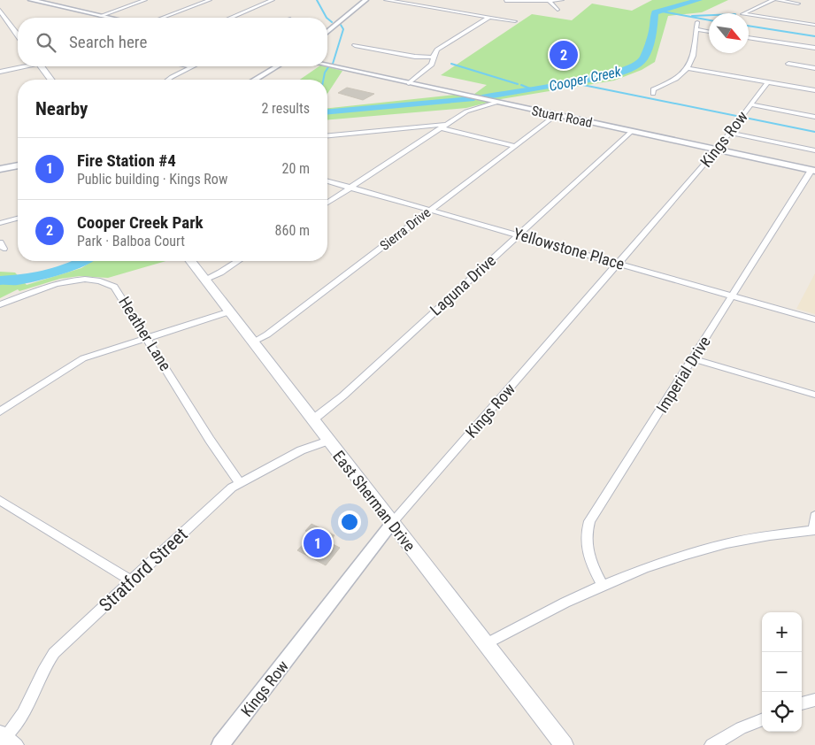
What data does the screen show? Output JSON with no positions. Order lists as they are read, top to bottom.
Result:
{
  "streets": {
    "main road": ["East Sherman Drive"],
    "street": [
      "Stuart Road",
      "Kings Row",
      "Sierra Drive",
      "Yellowstone Place",
      "Laguna Drive",
      "Heather Lane",
      "Imperial Drive",
      "Stratford Street"
    ]
  },
  "crossings": [
    ["Stuart Road", "Kings Row"],
    ["Stuart Road", "Sierra Drive"],
    ["Stuart Road", "Laguna Drive"],
    ["Stuart Road", "Imperial Drive"],
    ["Kings Row", "Yellowstone Place"],
    ["Kings Row", "East Sherman Drive"],
    ["Sierra Drive", "Yellowstone Place"],
    ["Sierra Drive", "East Sherman Drive"],
    ["Yellowstone Place", "Laguna Drive"],
    ["Yellowstone Place", "Imperial Drive"],
    ["Laguna Drive", "East Sherman Drive"],
    ["Heather Lane", "Stratford Street"],
    ["East Sherman Drive", "Stratford Street"]
  ],
  "water": ["Cooper Creek"],
  "north": "bottom right",
  "page": {
    "search": "Search here",
    "pins": ["2", "1"],
    "heading": ["Nearby", "2 results"],
    "list": [
      {
        "mark": "1",
        "name": "Fire Station #4",
        "note": "Public building · Kings Row",
        "value": "20 m"
      },
      {
        "mark": "2",
        "name": "Cooper Creek Park",
        "note": "Park · Balboa Court",
        "value": "860 m"
      }
    ],
    "map_buttons": ["+", "−"]
  }
}
